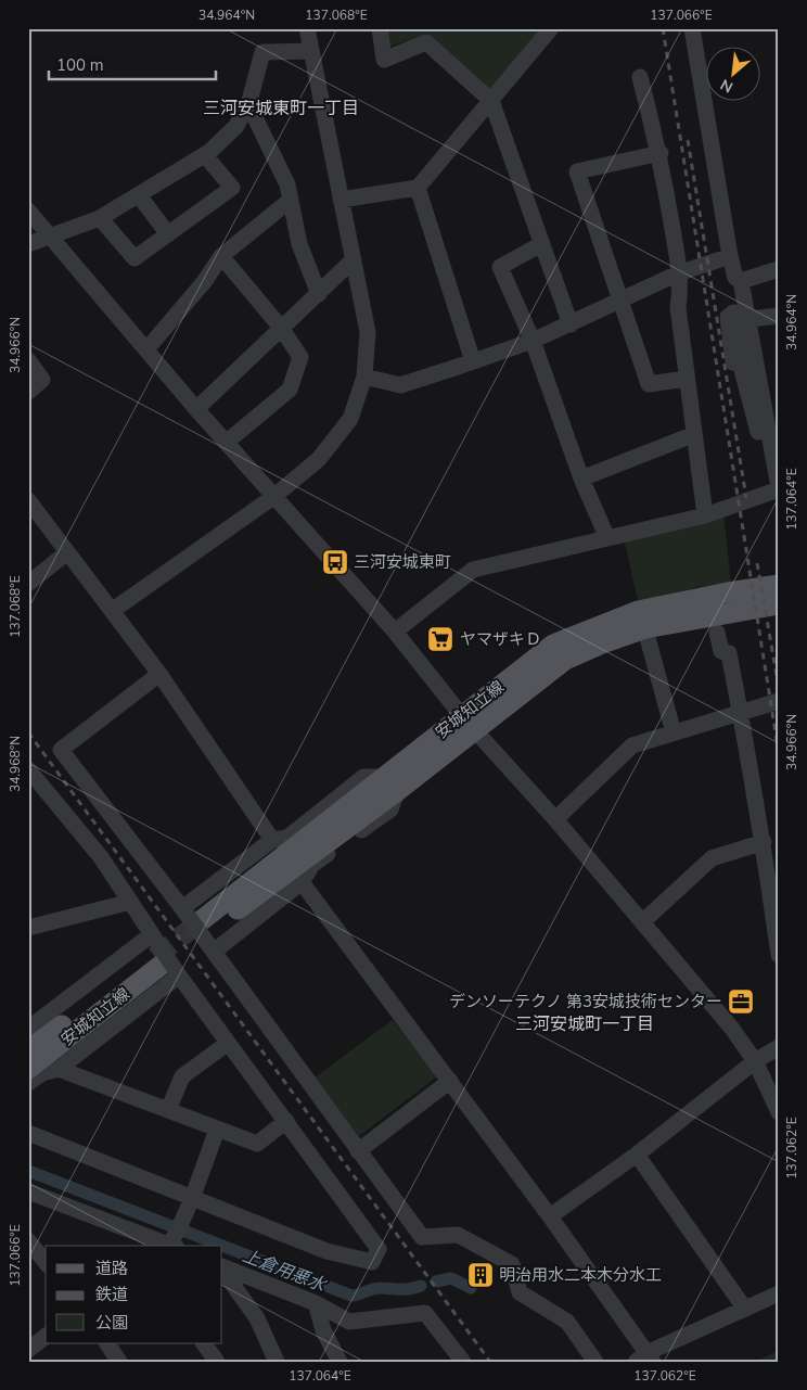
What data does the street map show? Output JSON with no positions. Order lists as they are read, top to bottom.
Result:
{
  "streets": {
    "main road": ["安城知立線"]
  },
  "districts": ["三河安城東町一丁目", "三河安城町一丁目"],
  "water": ["上倉用悪水"],
  "places": {
    "bus stop": ["三河安城東町"],
    "supermarket": ["ヤマザキＤ"],
    "office": ["デンソーテクノ 第3安城技術センター"],
    "building": ["明治用水二本木分水工"]
  },
  "legend": ["道路", "鉄道", "公園"],
  "scale_bar": "100 m",
  "north": "bottom left",
  "coordinates": [
    "34.964°N",
    "137.068°E",
    "137.066°E",
    "34.966°N",
    "137.064°E",
    "34.968°N",
    "137.062°E"
  ]
}
